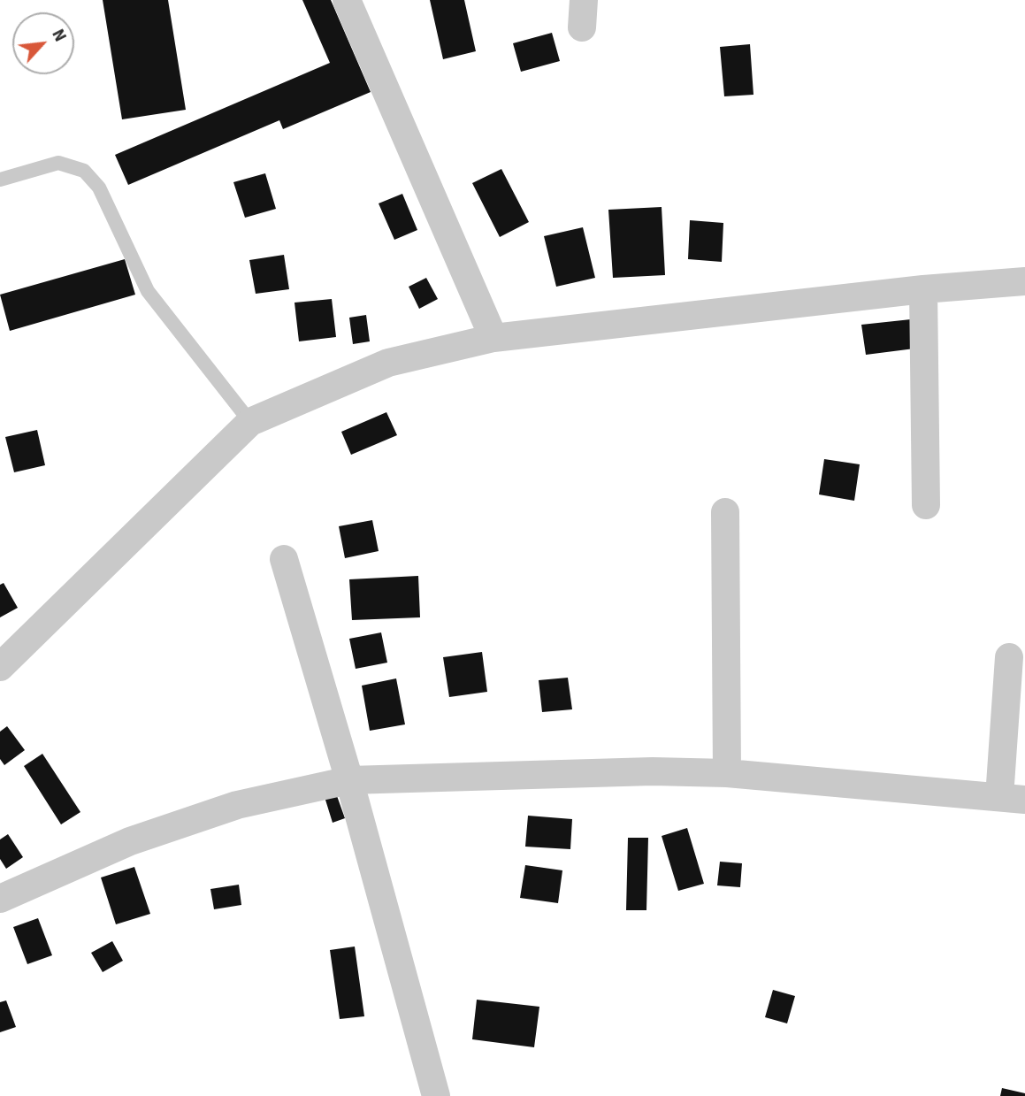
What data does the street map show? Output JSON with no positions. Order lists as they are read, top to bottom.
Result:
{
  "north": "top right"
}
